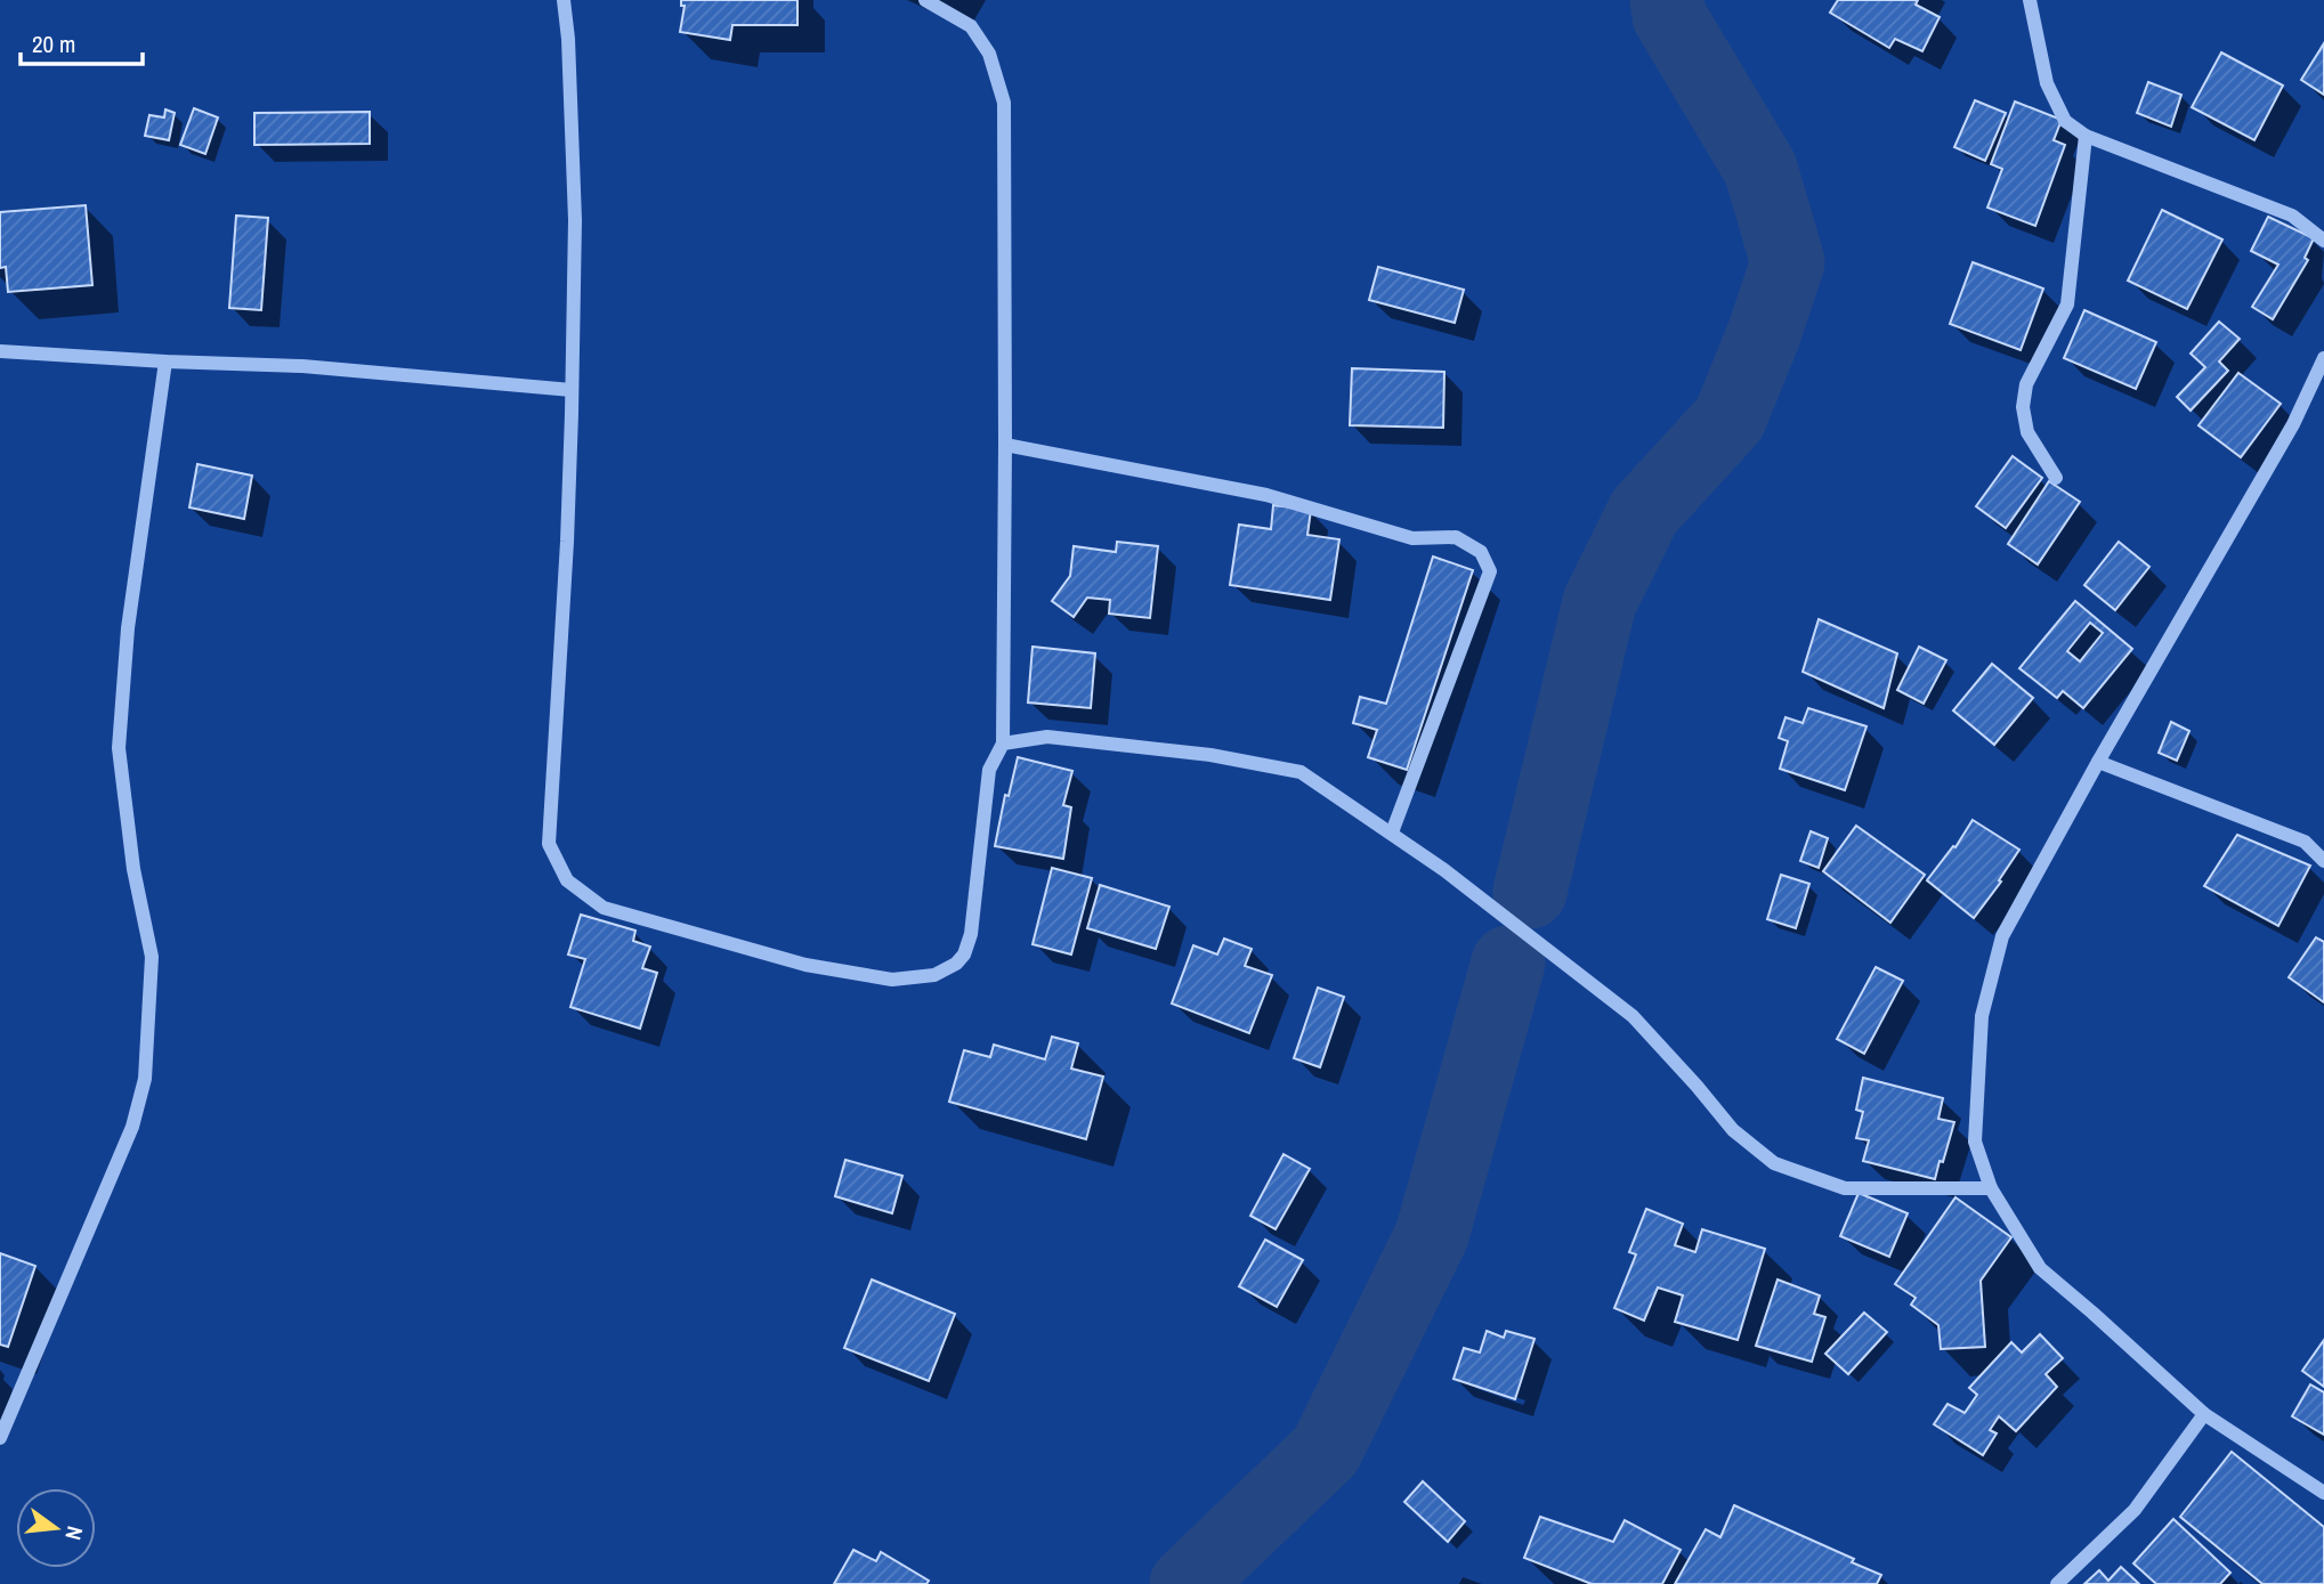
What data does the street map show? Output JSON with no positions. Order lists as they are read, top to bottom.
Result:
{
  "scale_bar": "20 m",
  "north": "right"
}
